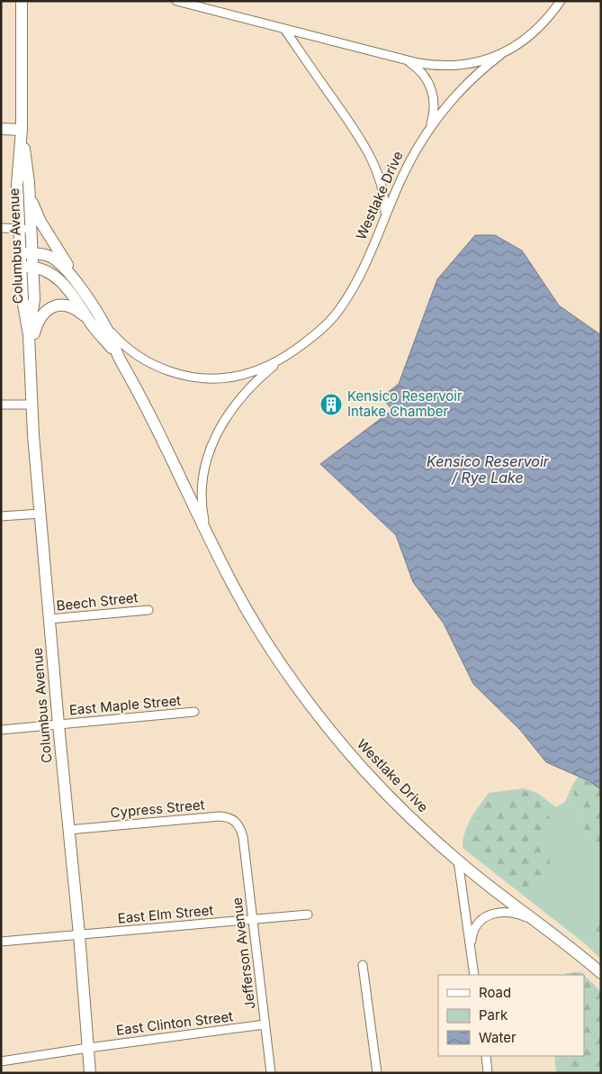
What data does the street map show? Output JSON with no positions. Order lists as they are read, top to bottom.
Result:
{
  "streets": {
    "street": [
      "Westlake Drive",
      "Columbus Avenue",
      "Beech Street",
      "East Maple Street",
      "Cypress Street",
      "East Elm Street",
      "Jefferson Avenue",
      "East Clinton Street"
    ]
  },
  "crossings": [
    ["Columbus Avenue", "Beech Street"],
    ["Columbus Avenue", "East Maple Street"],
    ["Columbus Avenue", "Cypress Street"],
    ["Columbus Avenue", "East Elm Street"],
    ["Columbus Avenue", "East Clinton Street"],
    ["Cypress Street", "Jefferson Avenue"],
    ["East Elm Street", "Jefferson Avenue"],
    ["Jefferson Avenue", "East Clinton Street"]
  ],
  "water": ["Kensico Reservoir / Rye Lake"],
  "places": {
    "building": ["Kensico Reservoir Intake Chamber"]
  },
  "legend": ["Road", "Park", "Water"]
}
